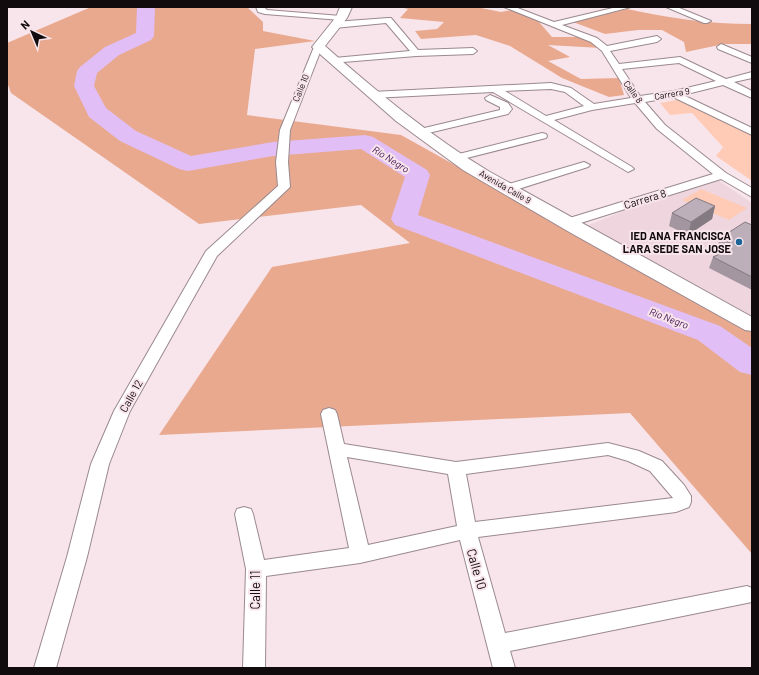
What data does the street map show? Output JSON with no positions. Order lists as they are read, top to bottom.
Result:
{
  "streets": {
    "street": [
      "Calle 10",
      "Calle 8",
      "Carrera 9",
      "Avenida Calle 9",
      "Carrera 8",
      "Calle 12",
      "Calle 11"
    ]
  },
  "crossings": [
    ["Calle 10", "Avenida Calle 9"],
    ["Calle 10", "Calle 12"],
    ["Calle 8", "Carrera 9"],
    ["Calle 8", "Carrera 8"],
    ["Avenida Calle 9", "Carrera 8"]
  ],
  "water": ["Río Negro"],
  "places": ["IED ANA FRANCISCA LARA SEDE SAN JOSE"],
  "north": "top left"
}
